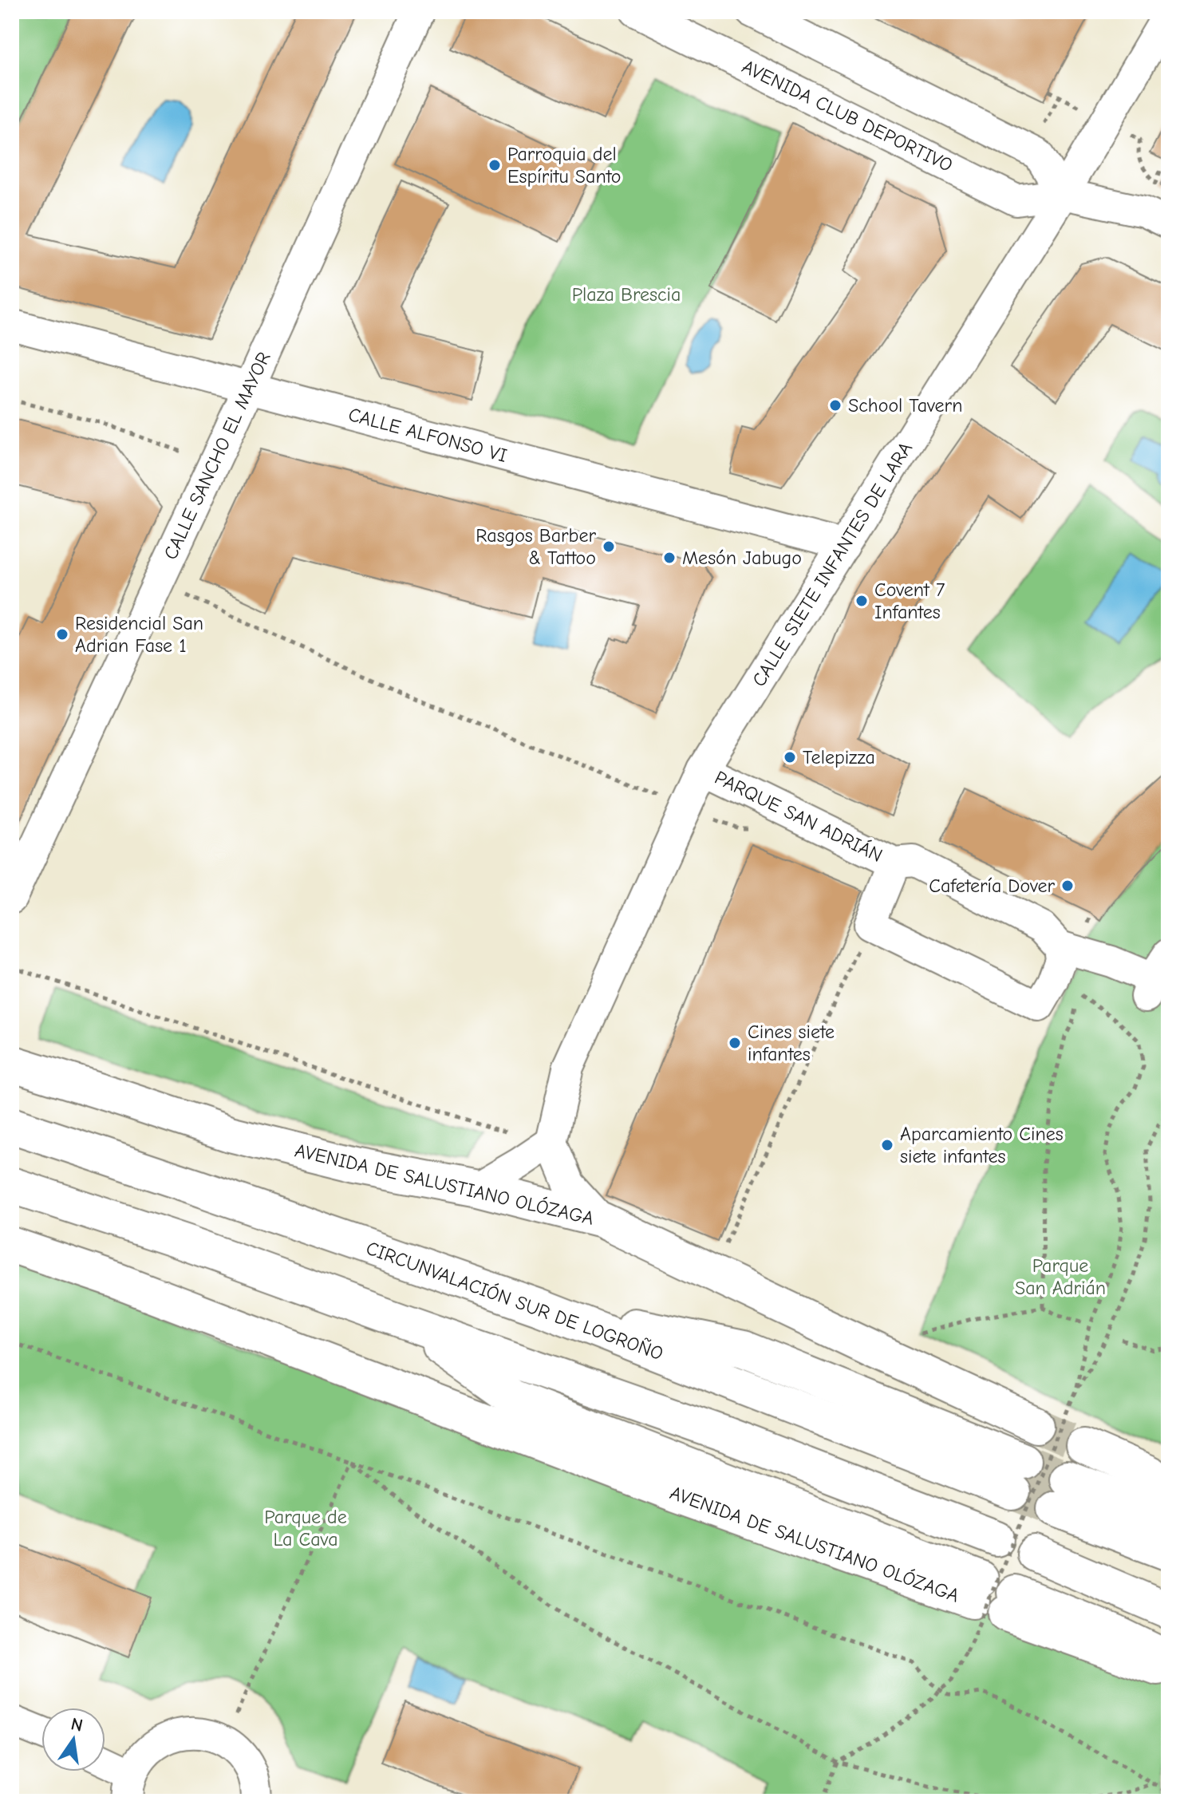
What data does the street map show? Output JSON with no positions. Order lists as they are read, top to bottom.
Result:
{
  "streets": {
    "main road": ["AVENIDA DE SALUSTIANO OLÓZAGA", "CIRCUNVALACIÓN SUR DE LOGROÑO"],
    "street": [
      "AVENIDA CLUB DEPORTIVO",
      "CALLE ALFONSO VI",
      "CALLE SANCHO EL MAYOR",
      "CALLE SIETE INFANTES DE LARA",
      "PARQUE SAN ADRIÁN"
    ]
  },
  "crossings": [
    ["AVENIDA CLUB DEPORTIVO", "CALLE SIETE INFANTES DE LARA"],
    ["CALLE ALFONSO VI", "CALLE SANCHO EL MAYOR"],
    ["CALLE ALFONSO VI", "CALLE SIETE INFANTES DE LARA"],
    ["CALLE SIETE INFANTES DE LARA", "PARQUE SAN ADRIÁN"]
  ],
  "parks": ["Plaza Brescia", "Parque San Adrián", "Parque de La Cava"],
  "places": [
    "Parroquia del Espíritu Santo",
    "School Tavern",
    "Rasgos Barber & Tattoo",
    "Mesón Jabugo",
    "Covent 7 Infantes",
    "Residencial San Adrian Fase 1",
    "Telepizza",
    "Cafetería Dover",
    "Cines siete infantes",
    "Aparcamiento Cines siete infantes"
  ],
  "north": "top"
}
